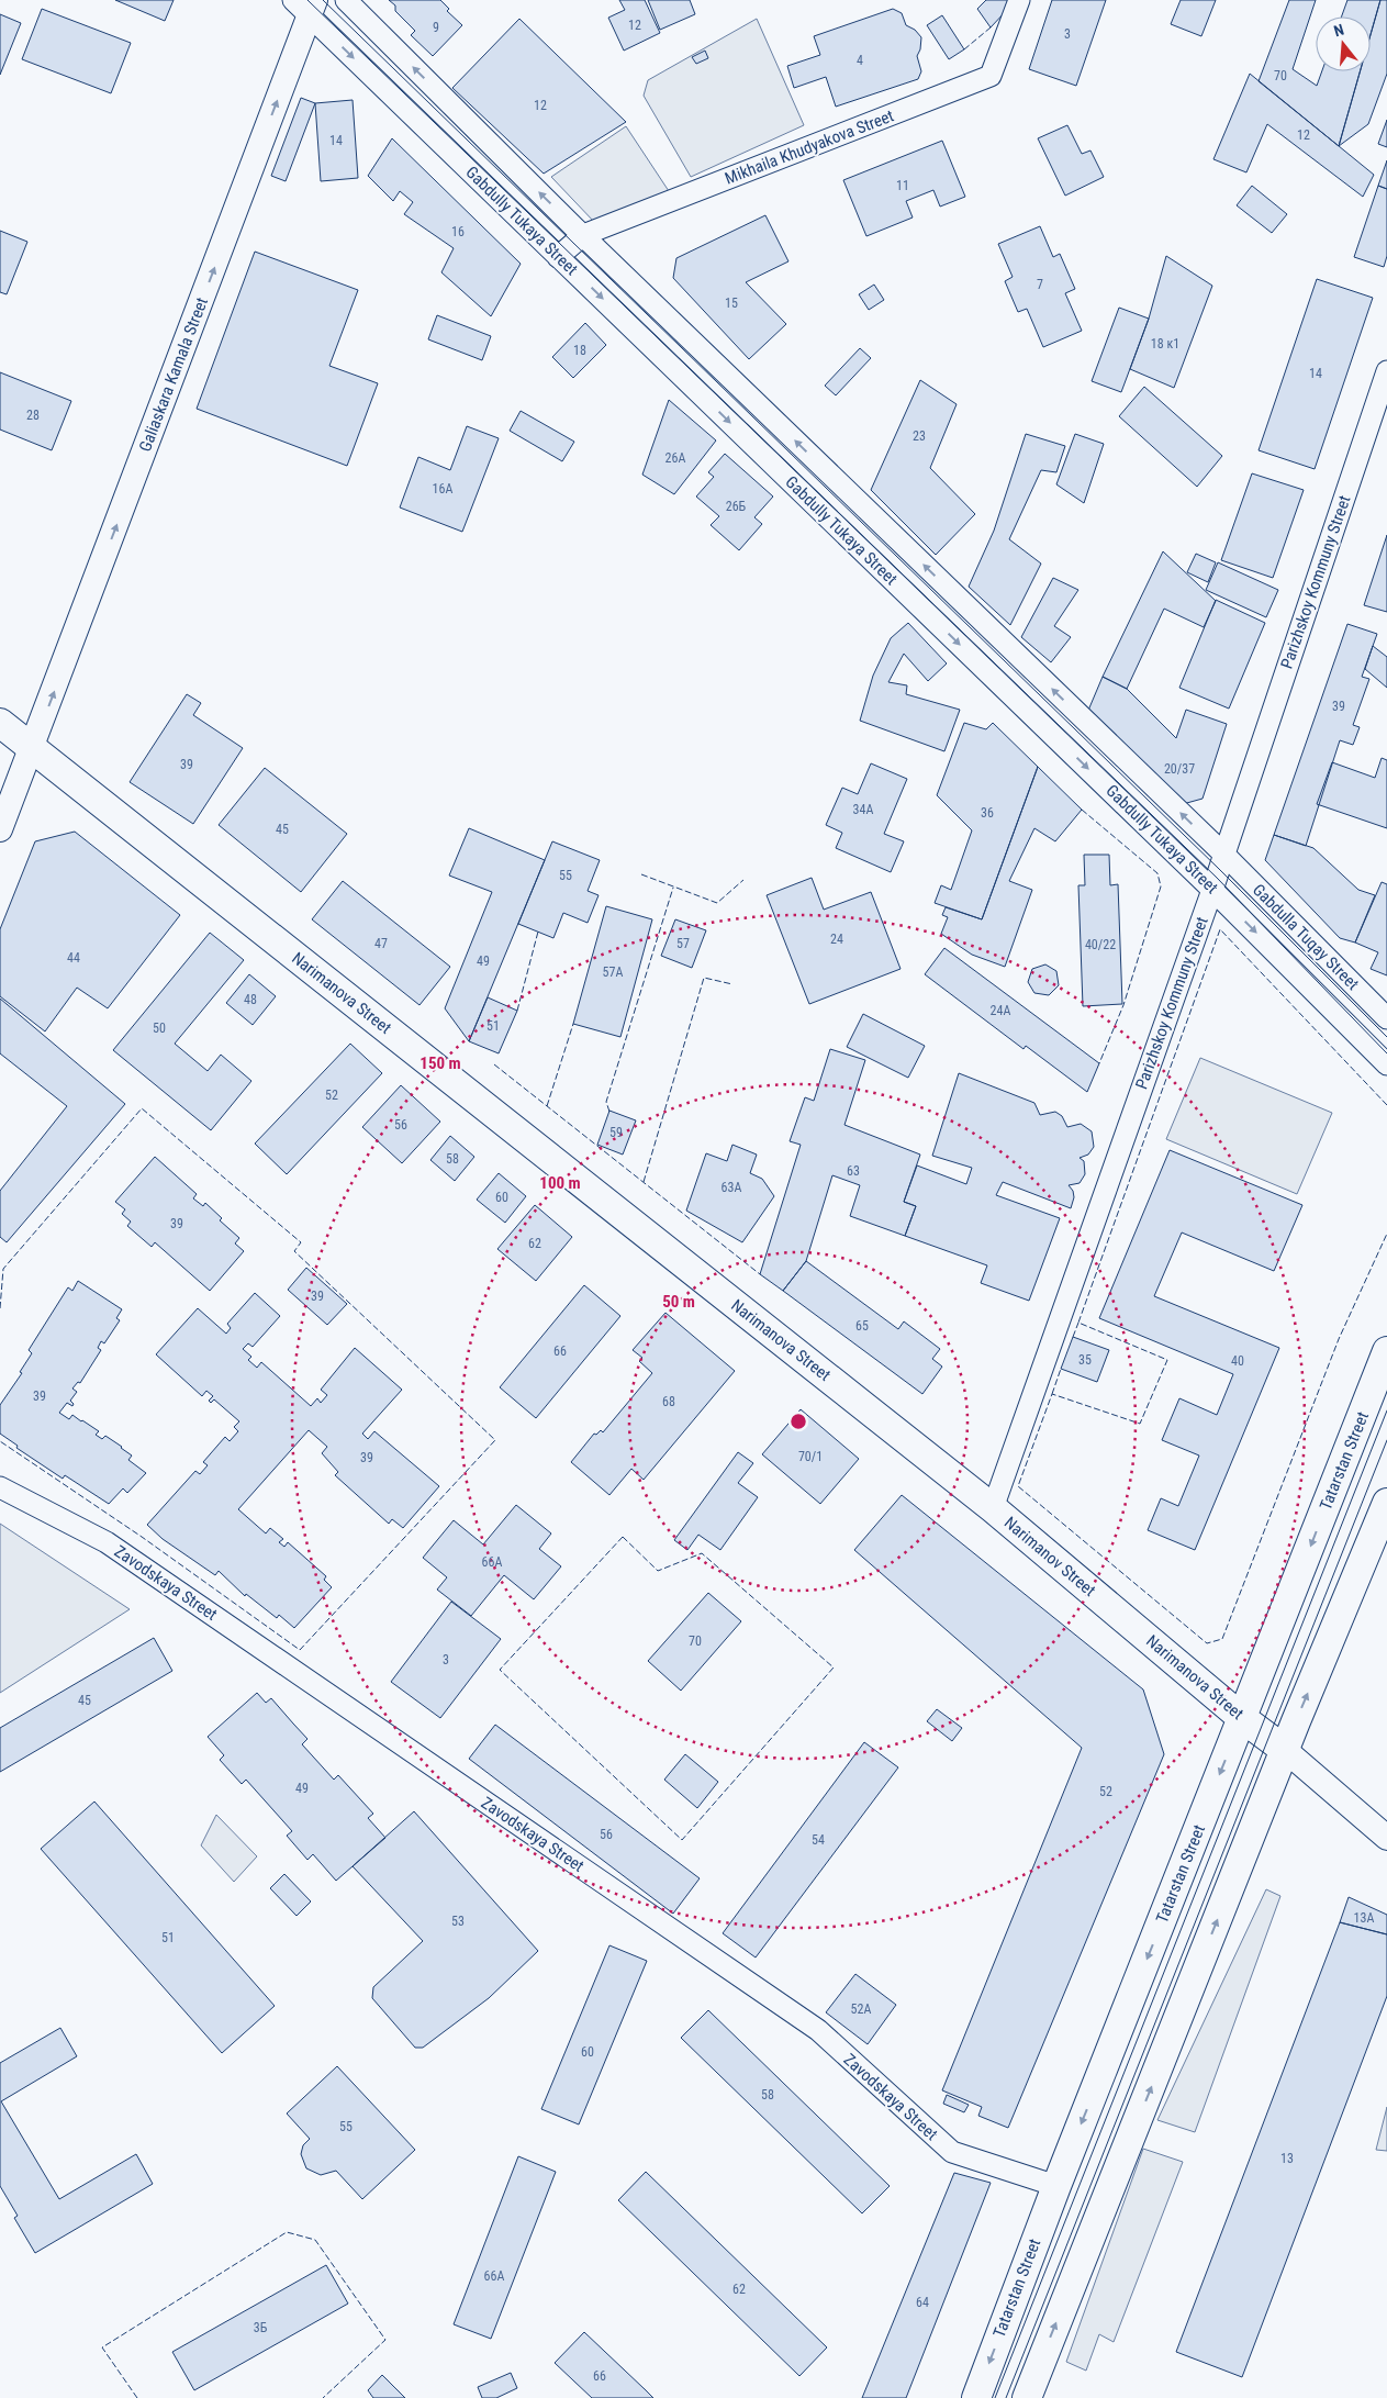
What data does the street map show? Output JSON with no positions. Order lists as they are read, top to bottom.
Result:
{
  "streets": {
    "main road": ["Narimanova Street", "Tatarstan Street"],
    "street": [
      "Mikhaila Khudyakova Street",
      "Gabdully Tukaya Street",
      "Galiaskara Kamala Street",
      "Parizhskoy Kommuny Street",
      "Gabdulla Tuqay Street",
      "Zavodskaya Street"
    ]
  },
  "crossings": [
    ["Mikhaila Khudyakova Street", "Gabdully Tukaya Street"],
    ["Gabdully Tukaya Street", "Galiaskara Kamala Street"],
    ["Gabdully Tukaya Street", "Parizhskoy Kommuny Street"],
    ["Gabdully Tukaya Street", "Gabdulla Tuqay Street"],
    ["Galiaskara Kamala Street", "Narimanova Street"],
    ["Parizhskoy Kommuny Street", "Gabdulla Tuqay Street"],
    ["Parizhskoy Kommuny Street", "Narimanova Street"],
    ["Narimanova Street", "Tatarstan Street"],
    ["Tatarstan Street", "Zavodskaya Street"]
  ],
  "one_way": ["Galiaskara Kamala Street"],
  "house_numbers": [
    "12",
    "9",
    "3",
    "4",
    "70",
    "12",
    "12",
    "14",
    "11",
    "16",
    "7",
    "15",
    "18 к1",
    "18",
    "14",
    "28",
    "23",
    "26А",
    "16А",
    "26Б",
    "39",
    "39",
    "20/37",
    "34А",
    "36",
    "45",
    "55",
    "24",
    "47",
    "57",
    "40/22",
    "44",
    "49",
    "57А",
    "48",
    "24А",
    "51",
    "50",
    "52",
    "56",
    "59",
    "58",
    "63",
    "63А",
    "60",
    "39",
    "62",
    "39",
    "65",
    "66",
    "35",
    "40",
    "39",
    "68",
    "70/1",
    "39",
    "66А",
    "70",
    "3",
    "45",
    "49",
    "52",
    "56",
    "54",
    "13А",
    "53",
    "51",
    "52А",
    "60",
    "58",
    "55",
    "13",
    "66А",
    "62",
    "64",
    "3Б",
    "66"
  ],
  "north": "top",
  "rings": ["150 m", "100 m", "50 m"]
}
